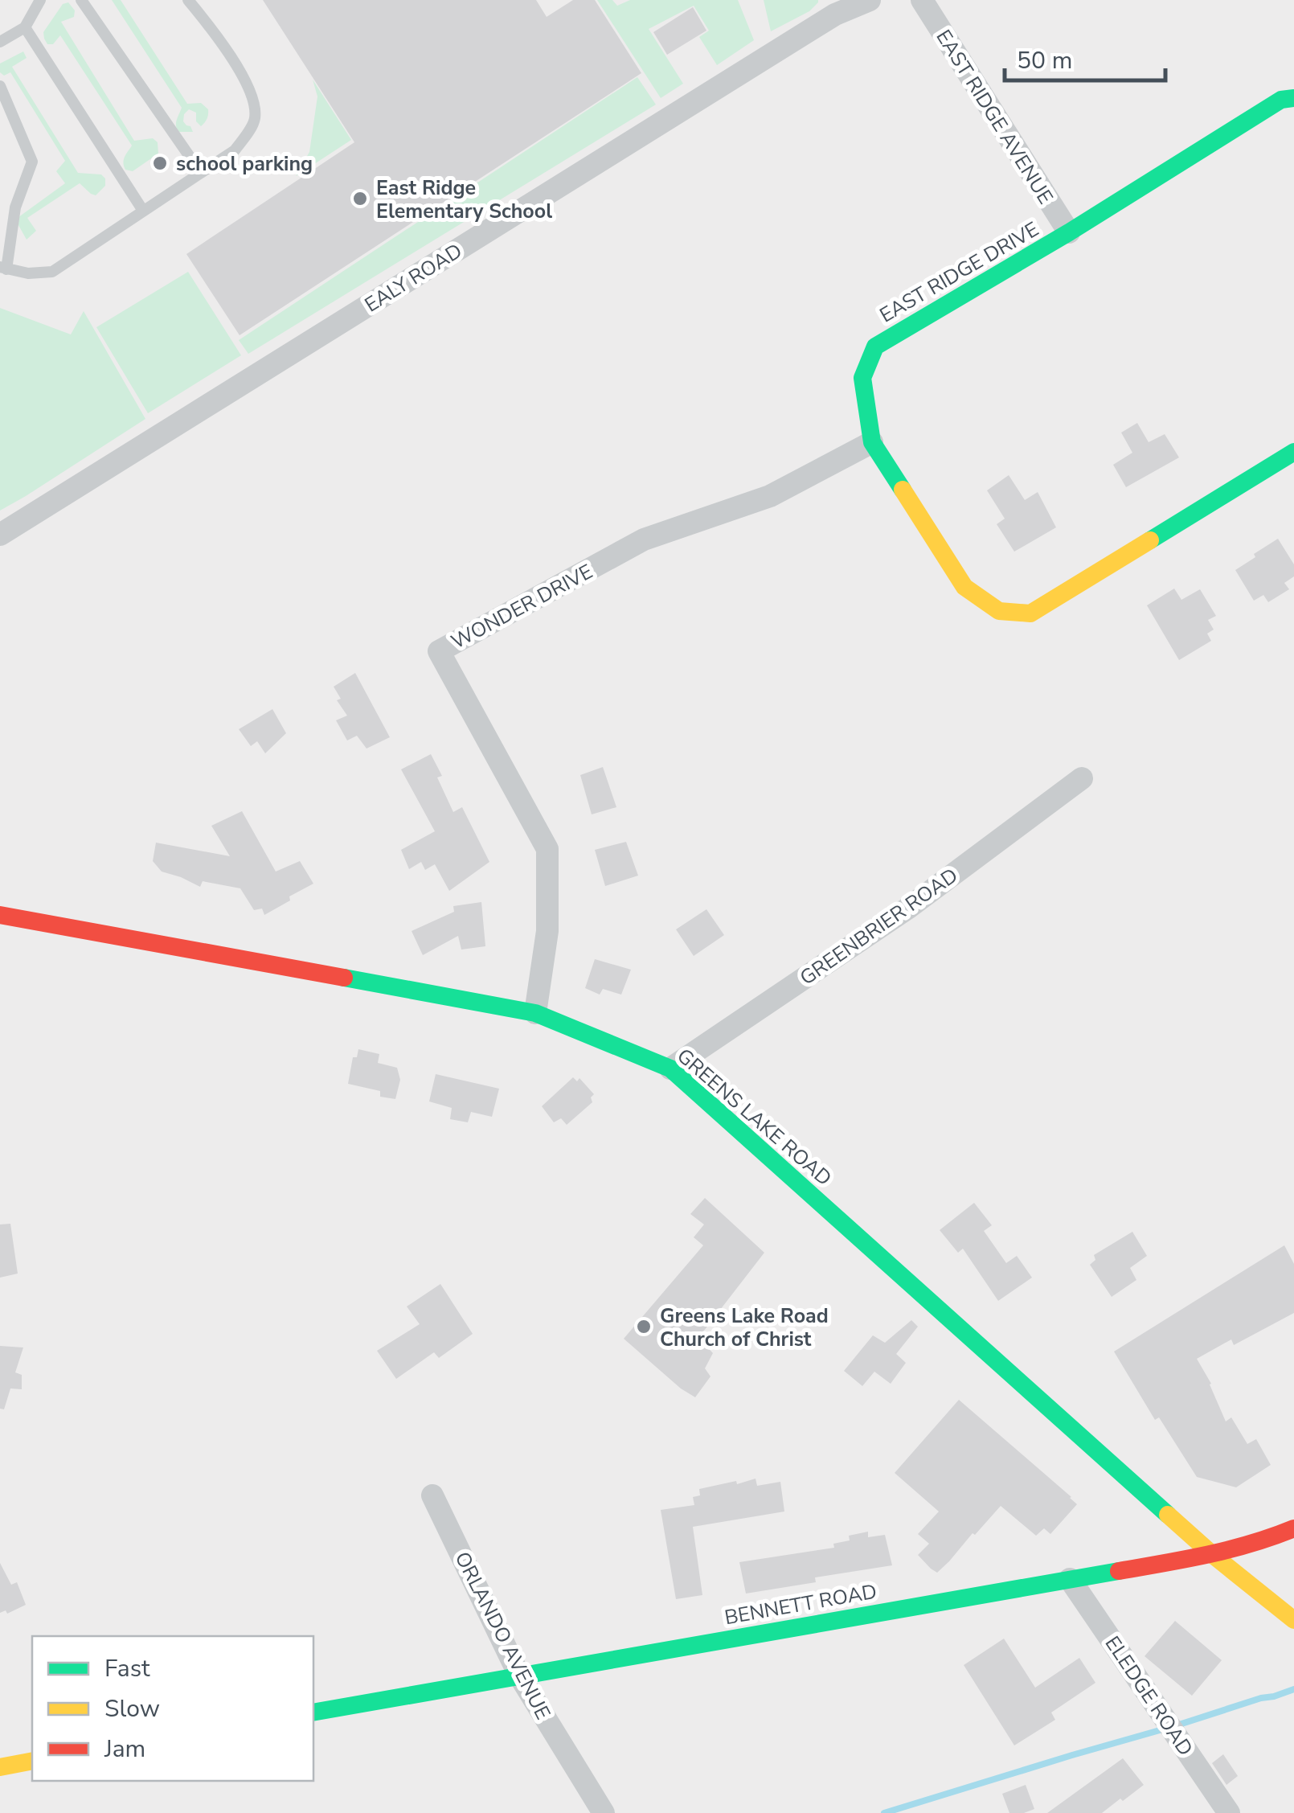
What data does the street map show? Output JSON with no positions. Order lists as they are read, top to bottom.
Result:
{
  "streets": {
    "street": [
      "EAST RIDGE AVENUE",
      "EAST RIDGE DRIVE",
      "EALY ROAD",
      "WONDER DRIVE",
      "GREENBRIER ROAD",
      "GREENS LAKE ROAD",
      "BENNETT ROAD",
      "ORLANDO AVENUE",
      "ELEDGE ROAD"
    ]
  },
  "crossings": [
    ["EAST RIDGE AVENUE", "EAST RIDGE DRIVE"],
    ["EAST RIDGE DRIVE", "WONDER DRIVE"],
    ["WONDER DRIVE", "GREENS LAKE ROAD"],
    ["GREENBRIER ROAD", "GREENS LAKE ROAD"],
    ["GREENS LAKE ROAD", "BENNETT ROAD"],
    ["BENNETT ROAD", "ORLANDO AVENUE"],
    ["BENNETT ROAD", "ELEDGE ROAD"]
  ],
  "places": ["school parking", "East Ridge Elementary School", "Greens Lake Road Church of Christ"],
  "legend": ["Fast", "Slow", "Jam"],
  "scale_bar": "50 m"
}
